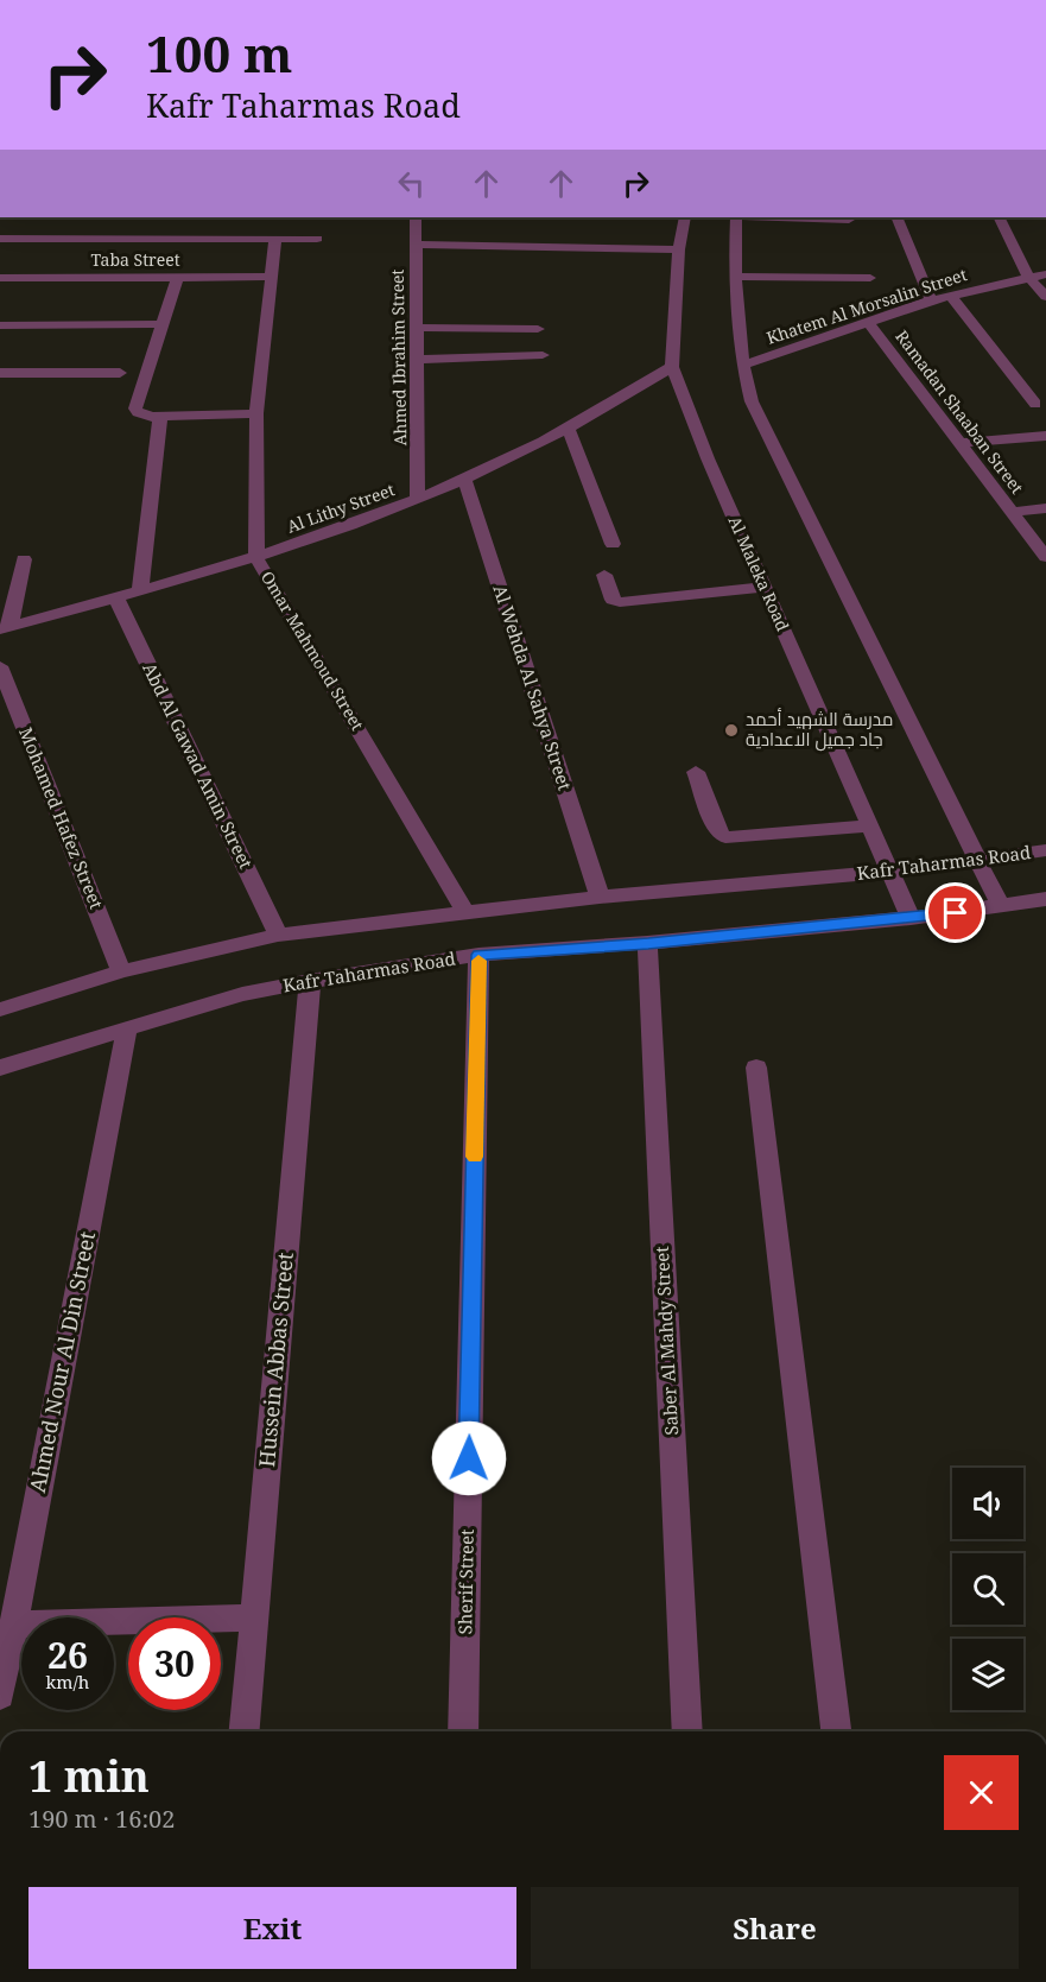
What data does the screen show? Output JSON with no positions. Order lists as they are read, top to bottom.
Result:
{
  "streets": {
    "street": [
      "Taba Street",
      "Khatem Al Morsalin Street",
      "Ahmed Ibrahim Street",
      "Ramadan Shaaban Street",
      "Al Lithy Street",
      "Al Maleka Road",
      "Omar Mahmoud Street",
      "Al Wehda Al Sahya Street",
      "Abd Al Gawad Amin Street",
      "Mohamed Hafez Street",
      "Kafr Taharmas Road",
      "Saber Al Mahdy Street",
      "Hussein Abbas Street",
      "Ahmed Nour Al Din Street",
      "Sherif Street"
    ]
  },
  "crossings": [
    ["Taba Street", "Omar Mahmoud Street"],
    ["Khatem Al Morsalin Street", "Ramadan Shaaban Street"],
    ["Ahmed Ibrahim Street", "Al Lithy Street"],
    ["Al Lithy Street", "Al Maleka Road"],
    ["Al Lithy Street", "Omar Mahmoud Street"],
    ["Al Lithy Street", "Al Wehda Al Sahya Street"],
    ["Al Lithy Street", "Abd Al Gawad Amin Street"],
    ["Al Maleka Road", "Kafr Taharmas Road"],
    ["Omar Mahmoud Street", "Kafr Taharmas Road"],
    ["Al Wehda Al Sahya Street", "Kafr Taharmas Road"],
    ["Abd Al Gawad Amin Street", "Kafr Taharmas Road"],
    ["Mohamed Hafez Street", "Kafr Taharmas Road"],
    ["Kafr Taharmas Road", "Saber Al Mahdy Street"],
    ["Kafr Taharmas Road", "Hussein Abbas Street"],
    ["Kafr Taharmas Road", "Ahmed Nour Al Din Street"],
    ["Kafr Taharmas Road", "Sherif Street"]
  ],
  "places": ["مدرسة الشهيد أحمد جاد جميل الاعدادية"],
  "page": {
    "turn": ["100 m", "Kafr Taharmas Road"],
    "speed": "26 km/h",
    "limit": "30",
    "heading": ["1 min", "190 m · 16:02"],
    "buttons": ["Exit", "Share"]
  }
}
